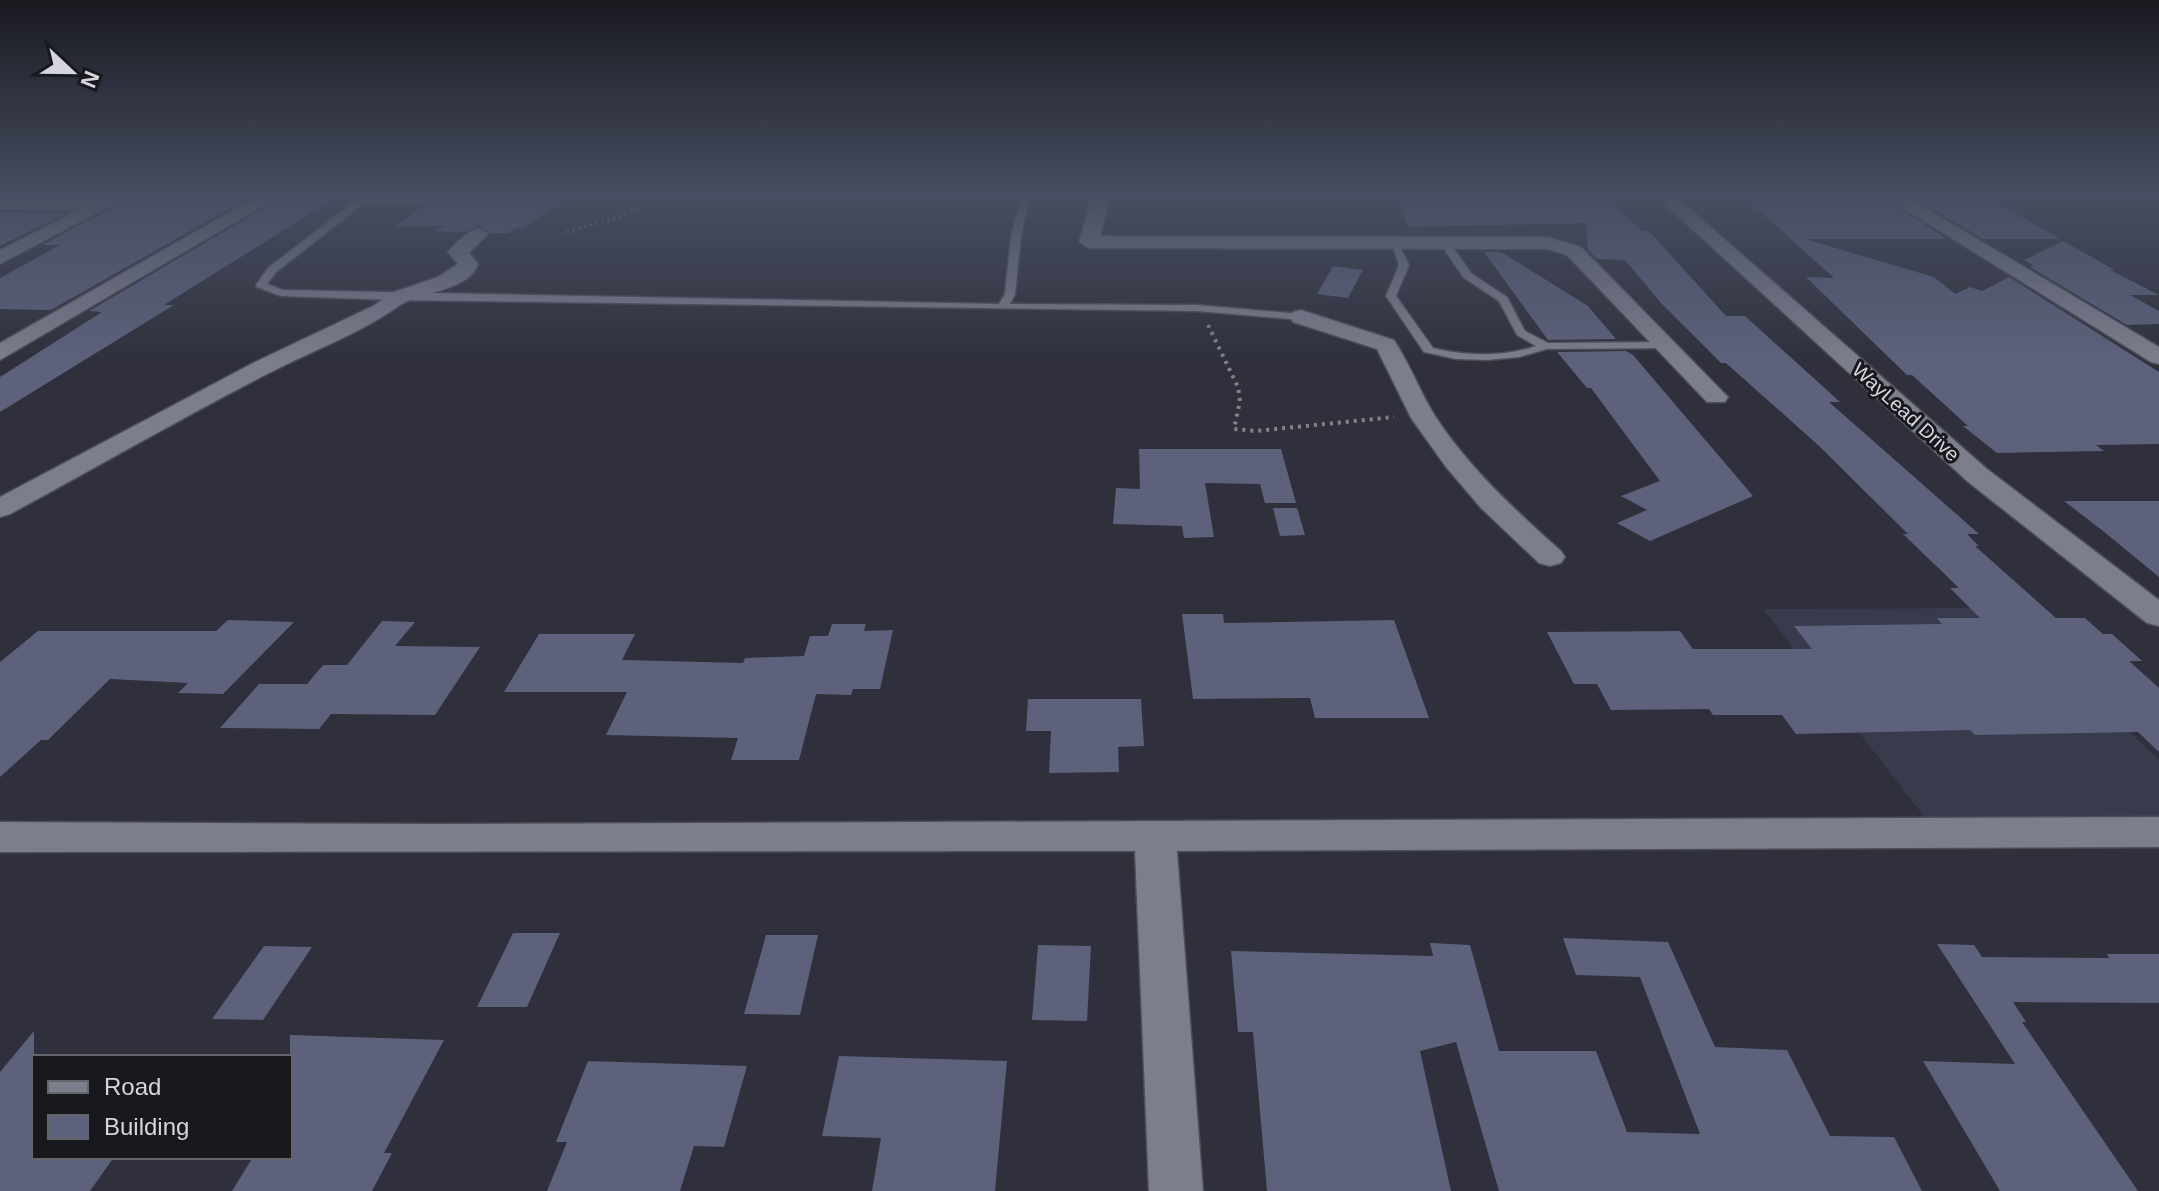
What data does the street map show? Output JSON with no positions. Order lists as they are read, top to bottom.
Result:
{
  "streets": {
    "street": ["WayLead Drive"]
  },
  "legend": ["Road", "Building"],
  "north": "right"
}
